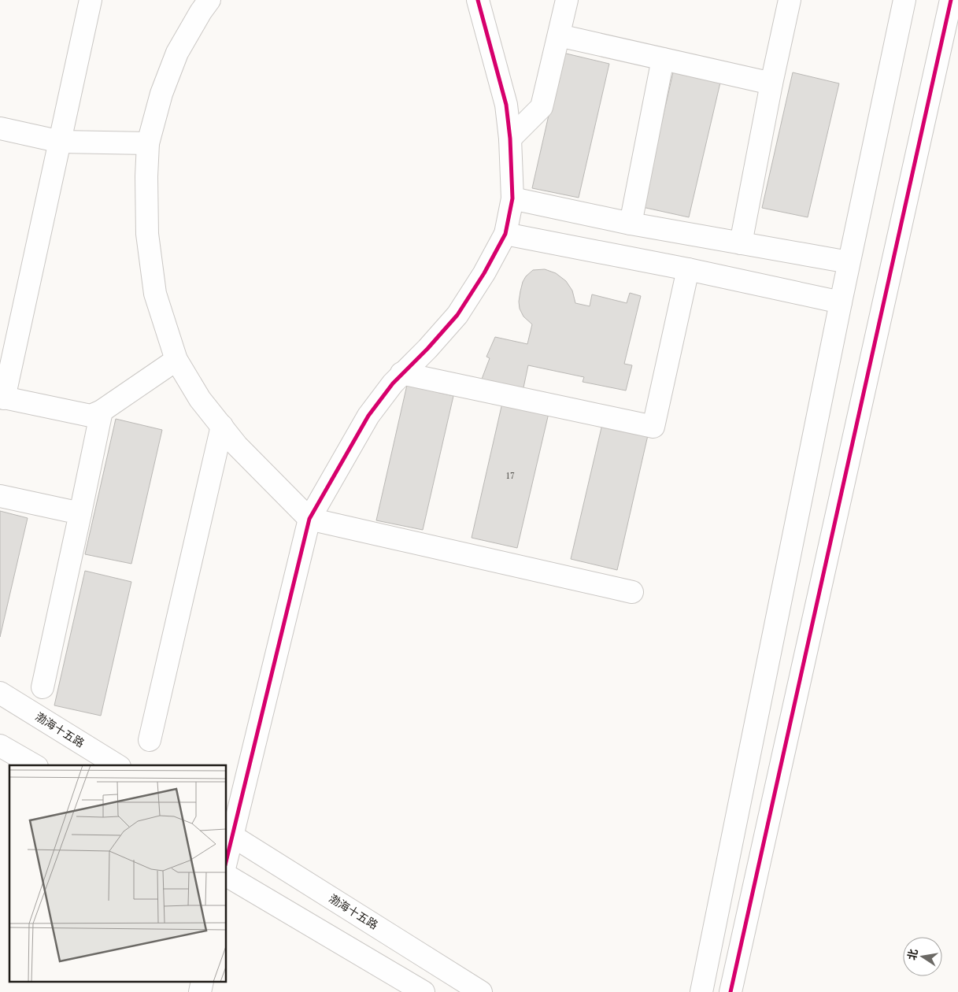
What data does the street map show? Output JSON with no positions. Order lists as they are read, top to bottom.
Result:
{
  "streets": {
    "street": ["渤海十五路"]
  },
  "house_numbers": ["17"],
  "north": "left"
}
